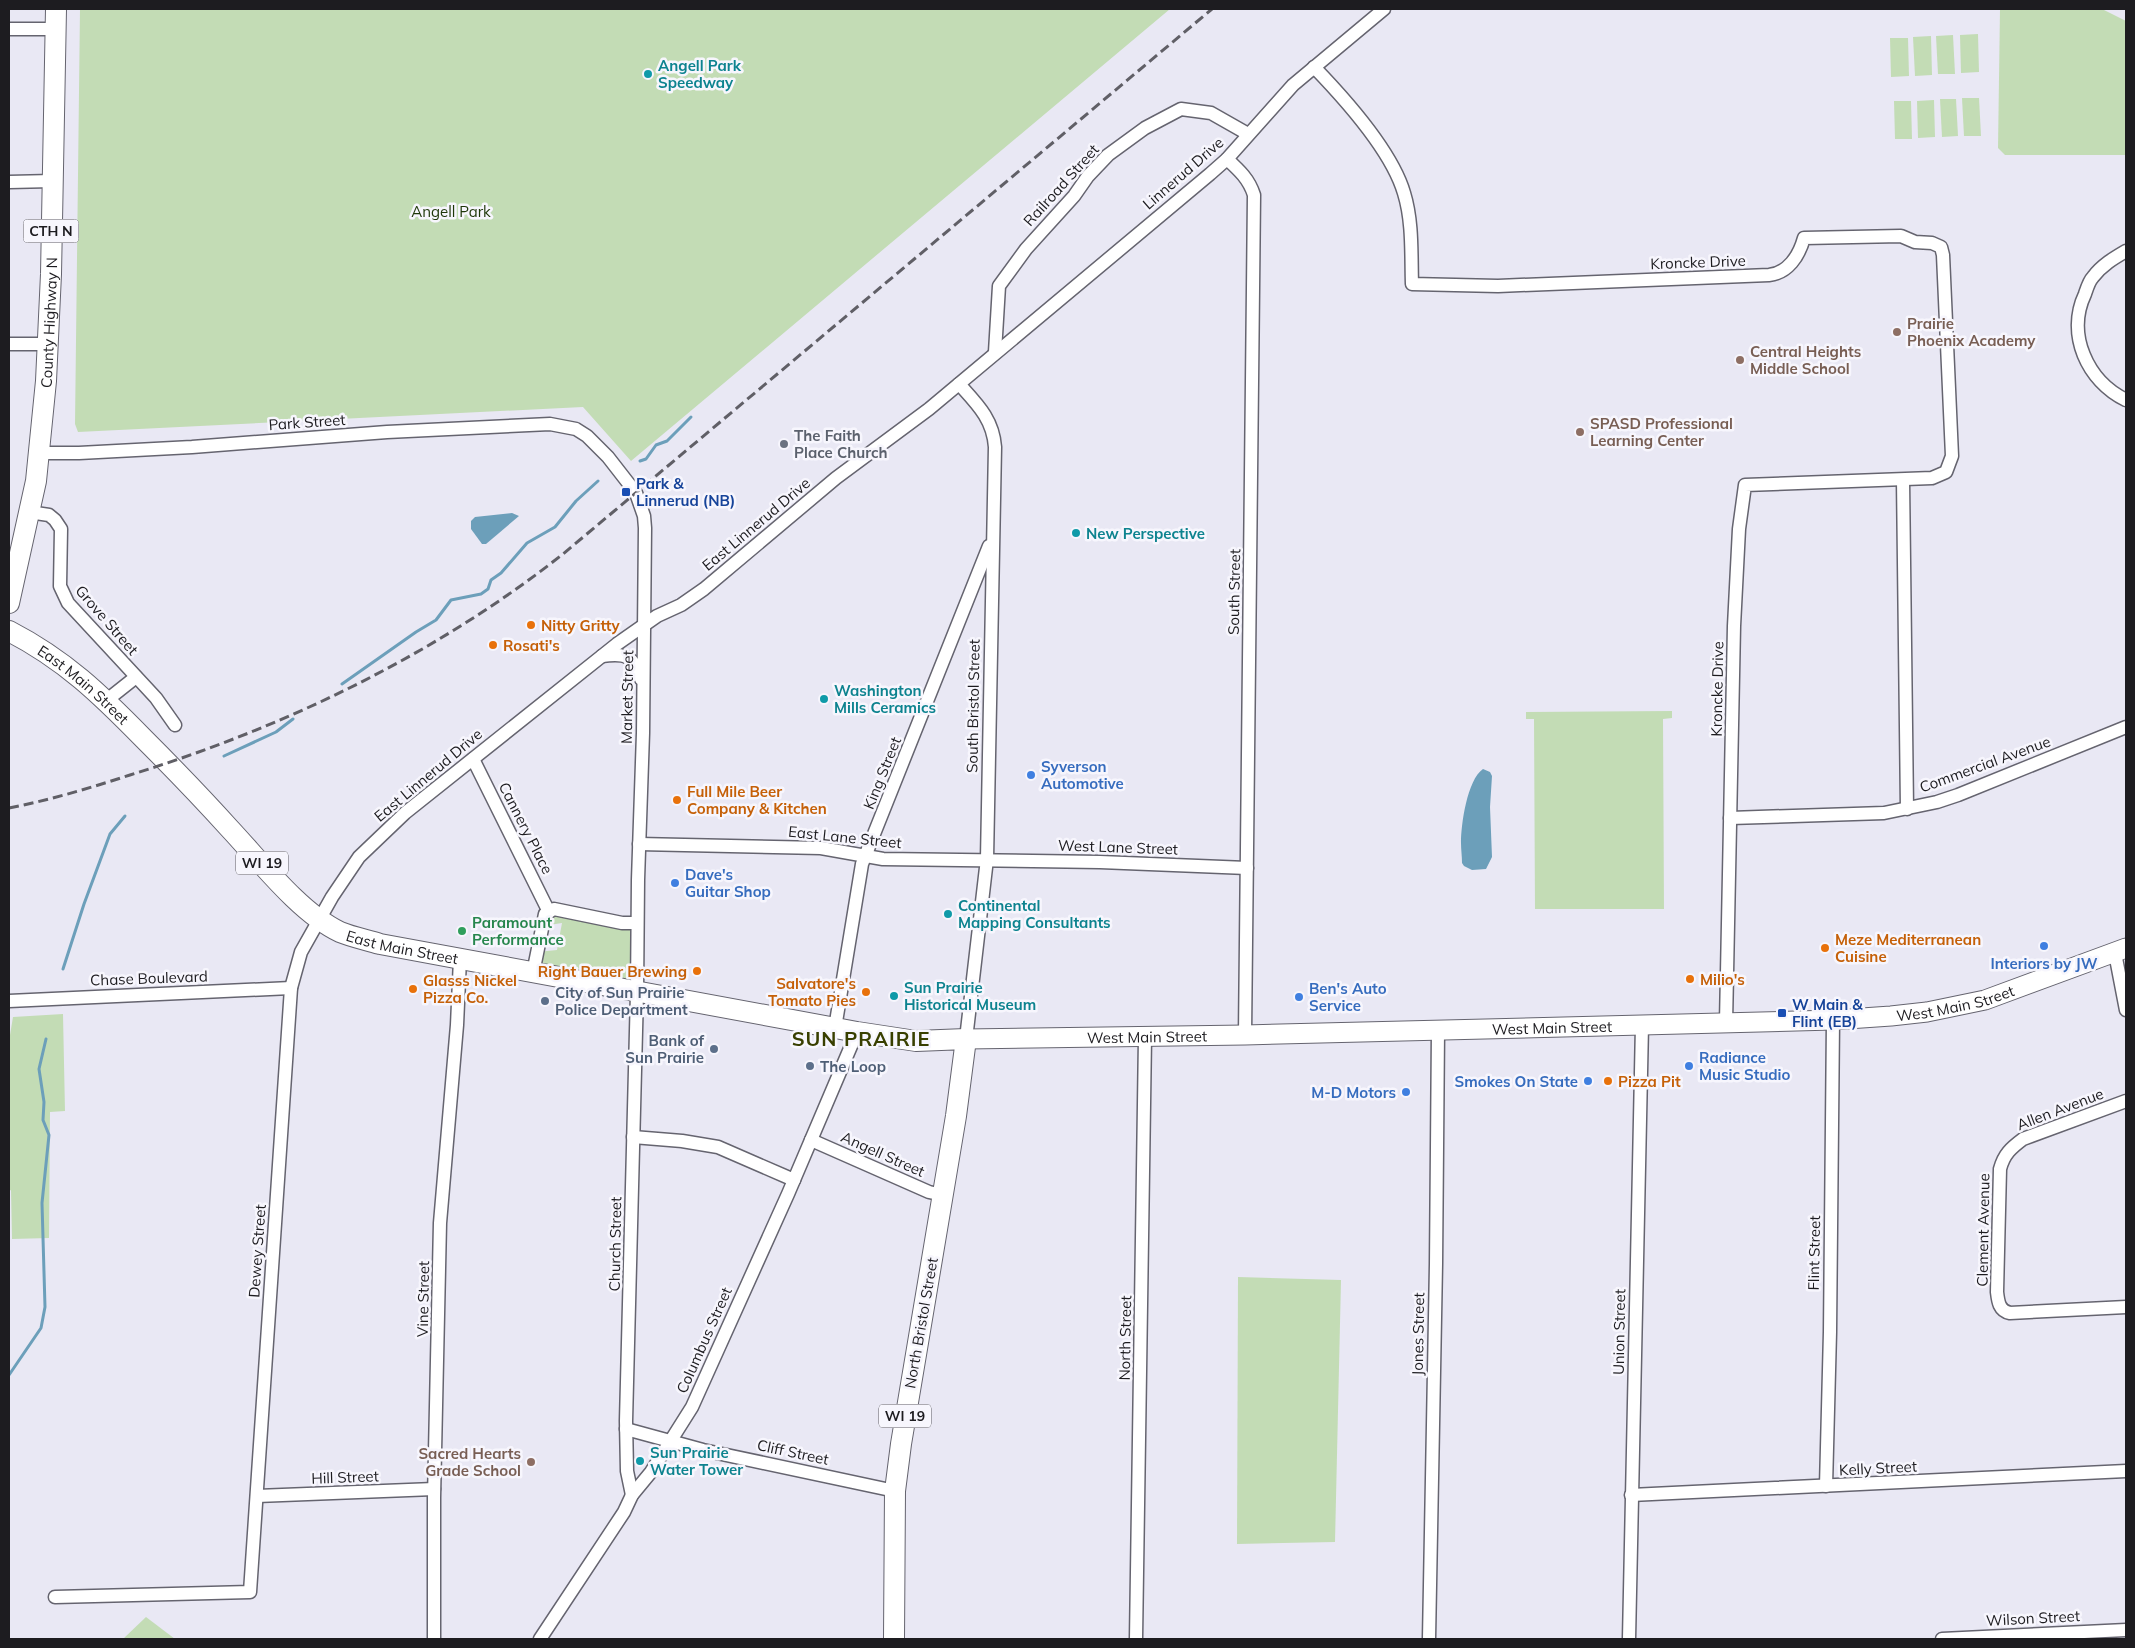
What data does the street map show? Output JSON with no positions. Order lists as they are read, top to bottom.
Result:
{
  "streets": {
    "main road": [
      "CTH N",
      "County Highway N",
      "East Main Street",
      "WI 19",
      "West Main Street",
      "North Bristol Street"
    ],
    "street": [
      "Linnerud Drive",
      "Railroad Street",
      "Kroncke Drive",
      "Park Street",
      "East Linnerud Drive",
      "South Street",
      "Grove Street",
      "Market Street",
      "South Bristol Street",
      "Commercial Avenue",
      "King Street",
      "Cannery Place",
      "East Lane Street",
      "West Lane Street",
      "Chase Boulevard",
      "Allen Avenue",
      "Angell Street",
      "Clement Avenue",
      "Church Street",
      "Dewey Street",
      "Flint Street",
      "Vine Street",
      "Union Street",
      "Jones Street",
      "North Street",
      "Columbus Street",
      "Cliff Street",
      "Kelly Street",
      "Hill Street",
      "Wilson Street"
    ]
  },
  "crossings": [
    ["Linnerud Drive", "Railroad Street"],
    ["Linnerud Drive", "Kroncke Drive"],
    ["Linnerud Drive", "East Linnerud Drive"],
    ["Linnerud Drive", "South Street"],
    ["Railroad Street", "East Linnerud Drive"],
    ["Kroncke Drive", "Commercial Avenue"],
    ["Kroncke Drive", "West Main Street"],
    ["County Highway N", "Park Street"],
    ["County Highway N", "Grove Street"],
    ["Park Street", "Market Street"],
    ["East Linnerud Drive", "East Main Street"],
    ["East Linnerud Drive", "Market Street"],
    ["East Linnerud Drive", "South Bristol Street"],
    ["East Linnerud Drive", "Cannery Place"],
    ["East Linnerud Drive", "Dewey Street"],
    ["South Street", "West Lane Street"],
    ["South Street", "West Main Street"],
    ["Grove Street", "East Main Street"],
    ["East Main Street", "Market Street"],
    ["East Main Street", "South Bristol Street"],
    ["East Main Street", "King Street"],
    ["East Main Street", "West Main Street"],
    ["East Main Street", "Church Street"],
    ["East Main Street", "Dewey Street"],
    ["East Main Street", "Vine Street"],
    ["East Main Street", "North Bristol Street"],
    ["East Main Street", "Columbus Street"],
    ["Market Street", "East Lane Street"],
    ["Market Street", "Church Street"],
    ["South Bristol Street", "King Street"],
    ["South Bristol Street", "East Lane Street"],
    ["South Bristol Street", "West Lane Street"],
    ["South Bristol Street", "West Main Street"],
    ["South Bristol Street", "North Bristol Street"],
    ["King Street", "East Lane Street"],
    ["East Lane Street", "West Lane Street"],
    ["Chase Boulevard", "Dewey Street"],
    ["West Main Street", "Flint Street"],
    ["West Main Street", "North Bristol Street"],
    ["West Main Street", "Union Street"],
    ["West Main Street", "Jones Street"],
    ["West Main Street", "North Street"],
    ["Allen Avenue", "Clement Avenue"],
    ["Angell Street", "North Bristol Street"],
    ["Angell Street", "Columbus Street"],
    ["Church Street", "Columbus Street"],
    ["Church Street", "Cliff Street"],
    ["Dewey Street", "Hill Street"],
    ["Flint Street", "Kelly Street"],
    ["Vine Street", "Hill Street"],
    ["North Bristol Street", "Cliff Street"],
    ["Union Street", "Kelly Street"],
    ["Columbus Street", "Cliff Street"]
  ],
  "districts": ["SUN PRAIRIE"],
  "parks": ["Angell Park"],
  "places": {
    "other": [
      "Angell Park Speedway",
      "Prairie Phoenix Academy",
      "Central Heights Middle School",
      "SPASD Professional Learning Center",
      "The Faith Place Church",
      "New Perspective",
      "Nitty Gritty",
      "Rosati's",
      "Washington Mills Ceramics",
      "Syverson Automotive",
      "Full Mile Beer Company & Kitchen",
      "Dave's Guitar Shop",
      "Continental Mapping Consultants",
      "Paramount Performance",
      "Interiors by JW",
      "Meze Mediterranean Cuisine",
      "Right Bauer Brewing",
      "Milio's",
      "Glasss Nickel Pizza Co.",
      "Salvatore's Tomato Pies",
      "Sun Prairie Historical Museum",
      "Ben's Auto Service",
      "City of Sun Prairie Police Department",
      "Bank of Sun Prairie",
      "The Loop",
      "Radiance Music Studio",
      "Smokes On State",
      "Pizza Pit",
      "M-D Motors",
      "Sun Prairie Water Tower",
      "Sacred Hearts Grade School"
    ],
    "transit": ["Park & Linnerud (NB)", "W Main & Flint (EB)"]
  }
}
